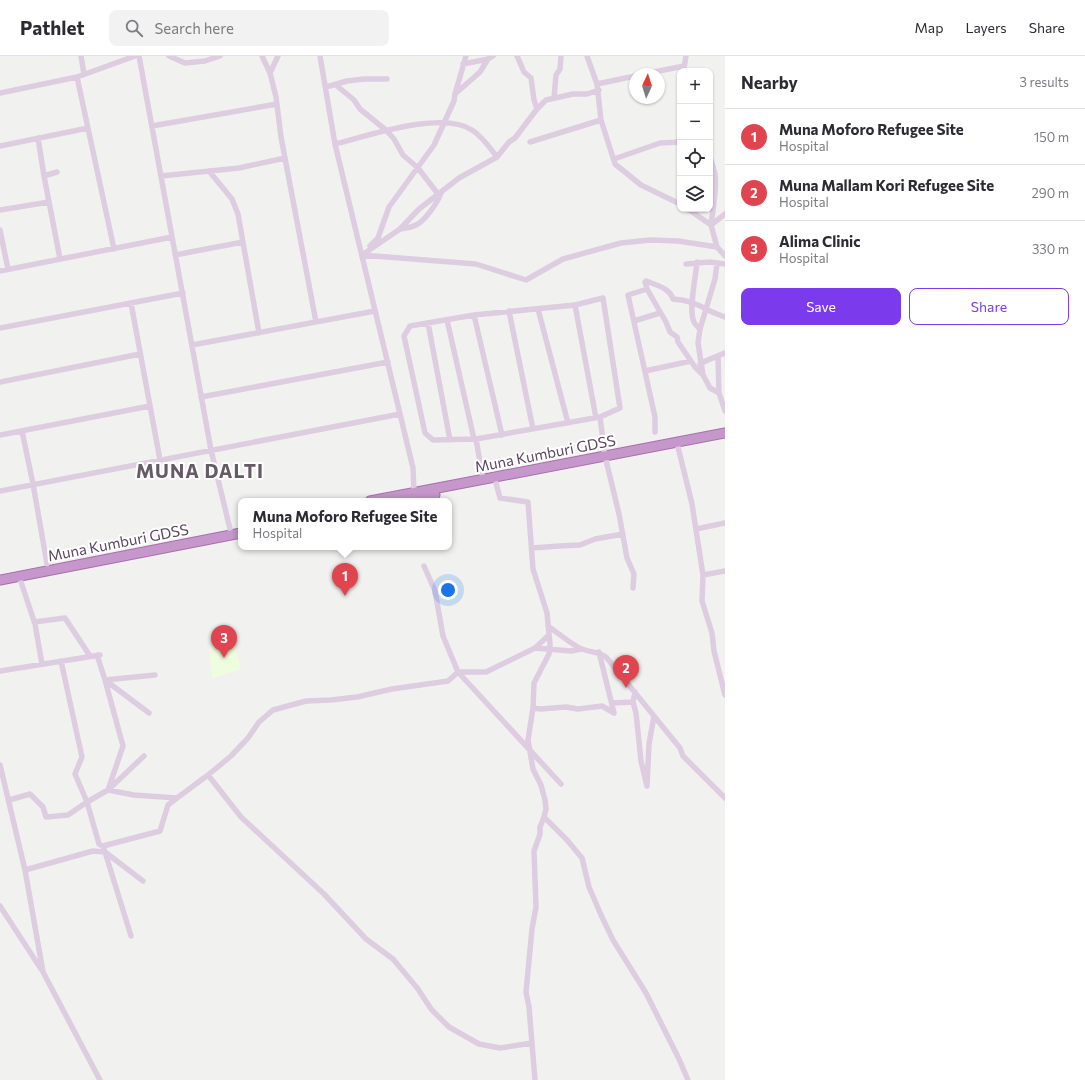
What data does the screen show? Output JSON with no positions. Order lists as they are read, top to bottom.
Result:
{
  "streets": {
    "highway": ["Muna Kumburi GDSS"]
  },
  "districts": ["MUNA DALTI"],
  "north": "top",
  "page": {
    "header": "Pathlet",
    "search": "Search here",
    "nav": ["Map", "Layers", "Share"],
    "heading": ["Nearby", "3 results"],
    "map_buttons": ["+", "−"],
    "list": [
      {
        "mark": "1",
        "name": "Muna Moforo Refugee Site",
        "note": "Hospital",
        "value": "150 m"
      },
      {
        "mark": "2",
        "name": "Muna Mallam Kori Refugee Site",
        "note": "Hospital",
        "value": "290 m"
      },
      {
        "mark": "3",
        "name": "Alima Clinic",
        "note": "Hospital",
        "value": "330 m"
      }
    ],
    "buttons": ["Save", "Share"],
    "popup": ["Muna Moforo Refugee Site", "Hospital"],
    "pins": ["1", "3", "2"]
  }
}
